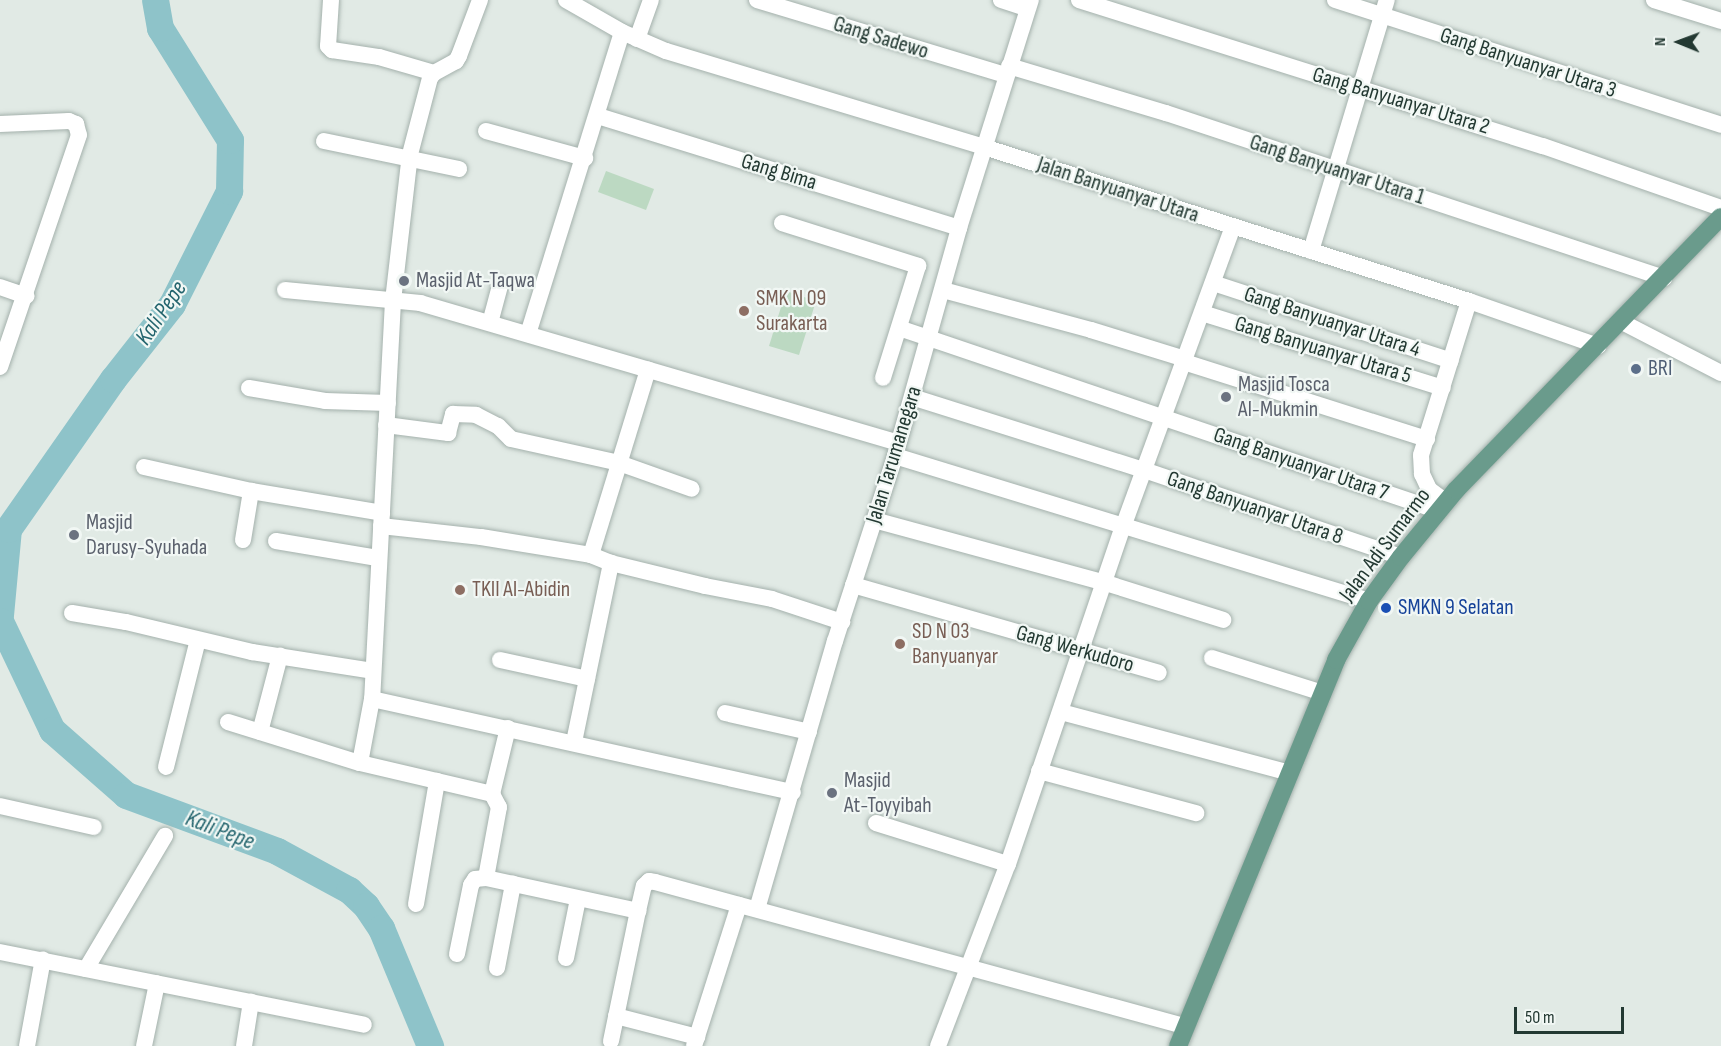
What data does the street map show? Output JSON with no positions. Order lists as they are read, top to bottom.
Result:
{
  "streets": {
    "main road": ["Jalan Adi Sumarmo"],
    "street": [
      "Gang Sadewo",
      "Gang Banyuanyar Utara 3",
      "Gang Banyuanyar Utara 2",
      "Gang Banyuanyar Utara 1",
      "Gang Bima",
      "Jalan Banyuanyar Utara",
      "Gang Banyuanyar Utara 4",
      "Gang Banyuanyar Utara 5",
      "Jalan Tarumanegara",
      "Gang Banyuanyar Utara 7",
      "Gang Banyuanyar Utara 8",
      "Gang Werkudoro"
    ]
  },
  "crossings": [
    ["Gang Sadewo", "Gang Banyuanyar Utara 1"],
    ["Gang Sadewo", "Jalan Tarumanegara"],
    ["Gang Banyuanyar Utara 1", "Jalan Tarumanegara"],
    ["Gang Banyuanyar Utara 1", "Jalan Adi Sumarmo"],
    ["Gang Bima", "Jalan Tarumanegara"],
    ["Jalan Banyuanyar Utara", "Jalan Tarumanegara"],
    ["Jalan Banyuanyar Utara", "Jalan Adi Sumarmo"],
    ["Jalan Tarumanegara", "Gang Banyuanyar Utara 7"],
    ["Jalan Tarumanegara", "Gang Banyuanyar Utara 8"],
    ["Jalan Tarumanegara", "Gang Werkudoro"],
    ["Gang Banyuanyar Utara 7", "Jalan Adi Sumarmo"],
    ["Gang Banyuanyar Utara 8", "Jalan Adi Sumarmo"]
  ],
  "water": ["Kali Pepe"],
  "places": [
    "Masjid At-Taqwa",
    "SMK N 09 Surakarta",
    "BRI",
    "Masjid Tosca Al-Mukmin",
    "Masjid Darusy-Syuhada",
    "TKII Al-Abidin",
    "SMKN 9 Selatan",
    "SD N 03 Banyuanyar",
    "Masjid At-Toyyibah"
  ],
  "scale_bar": "50 m",
  "north": "left"
}
